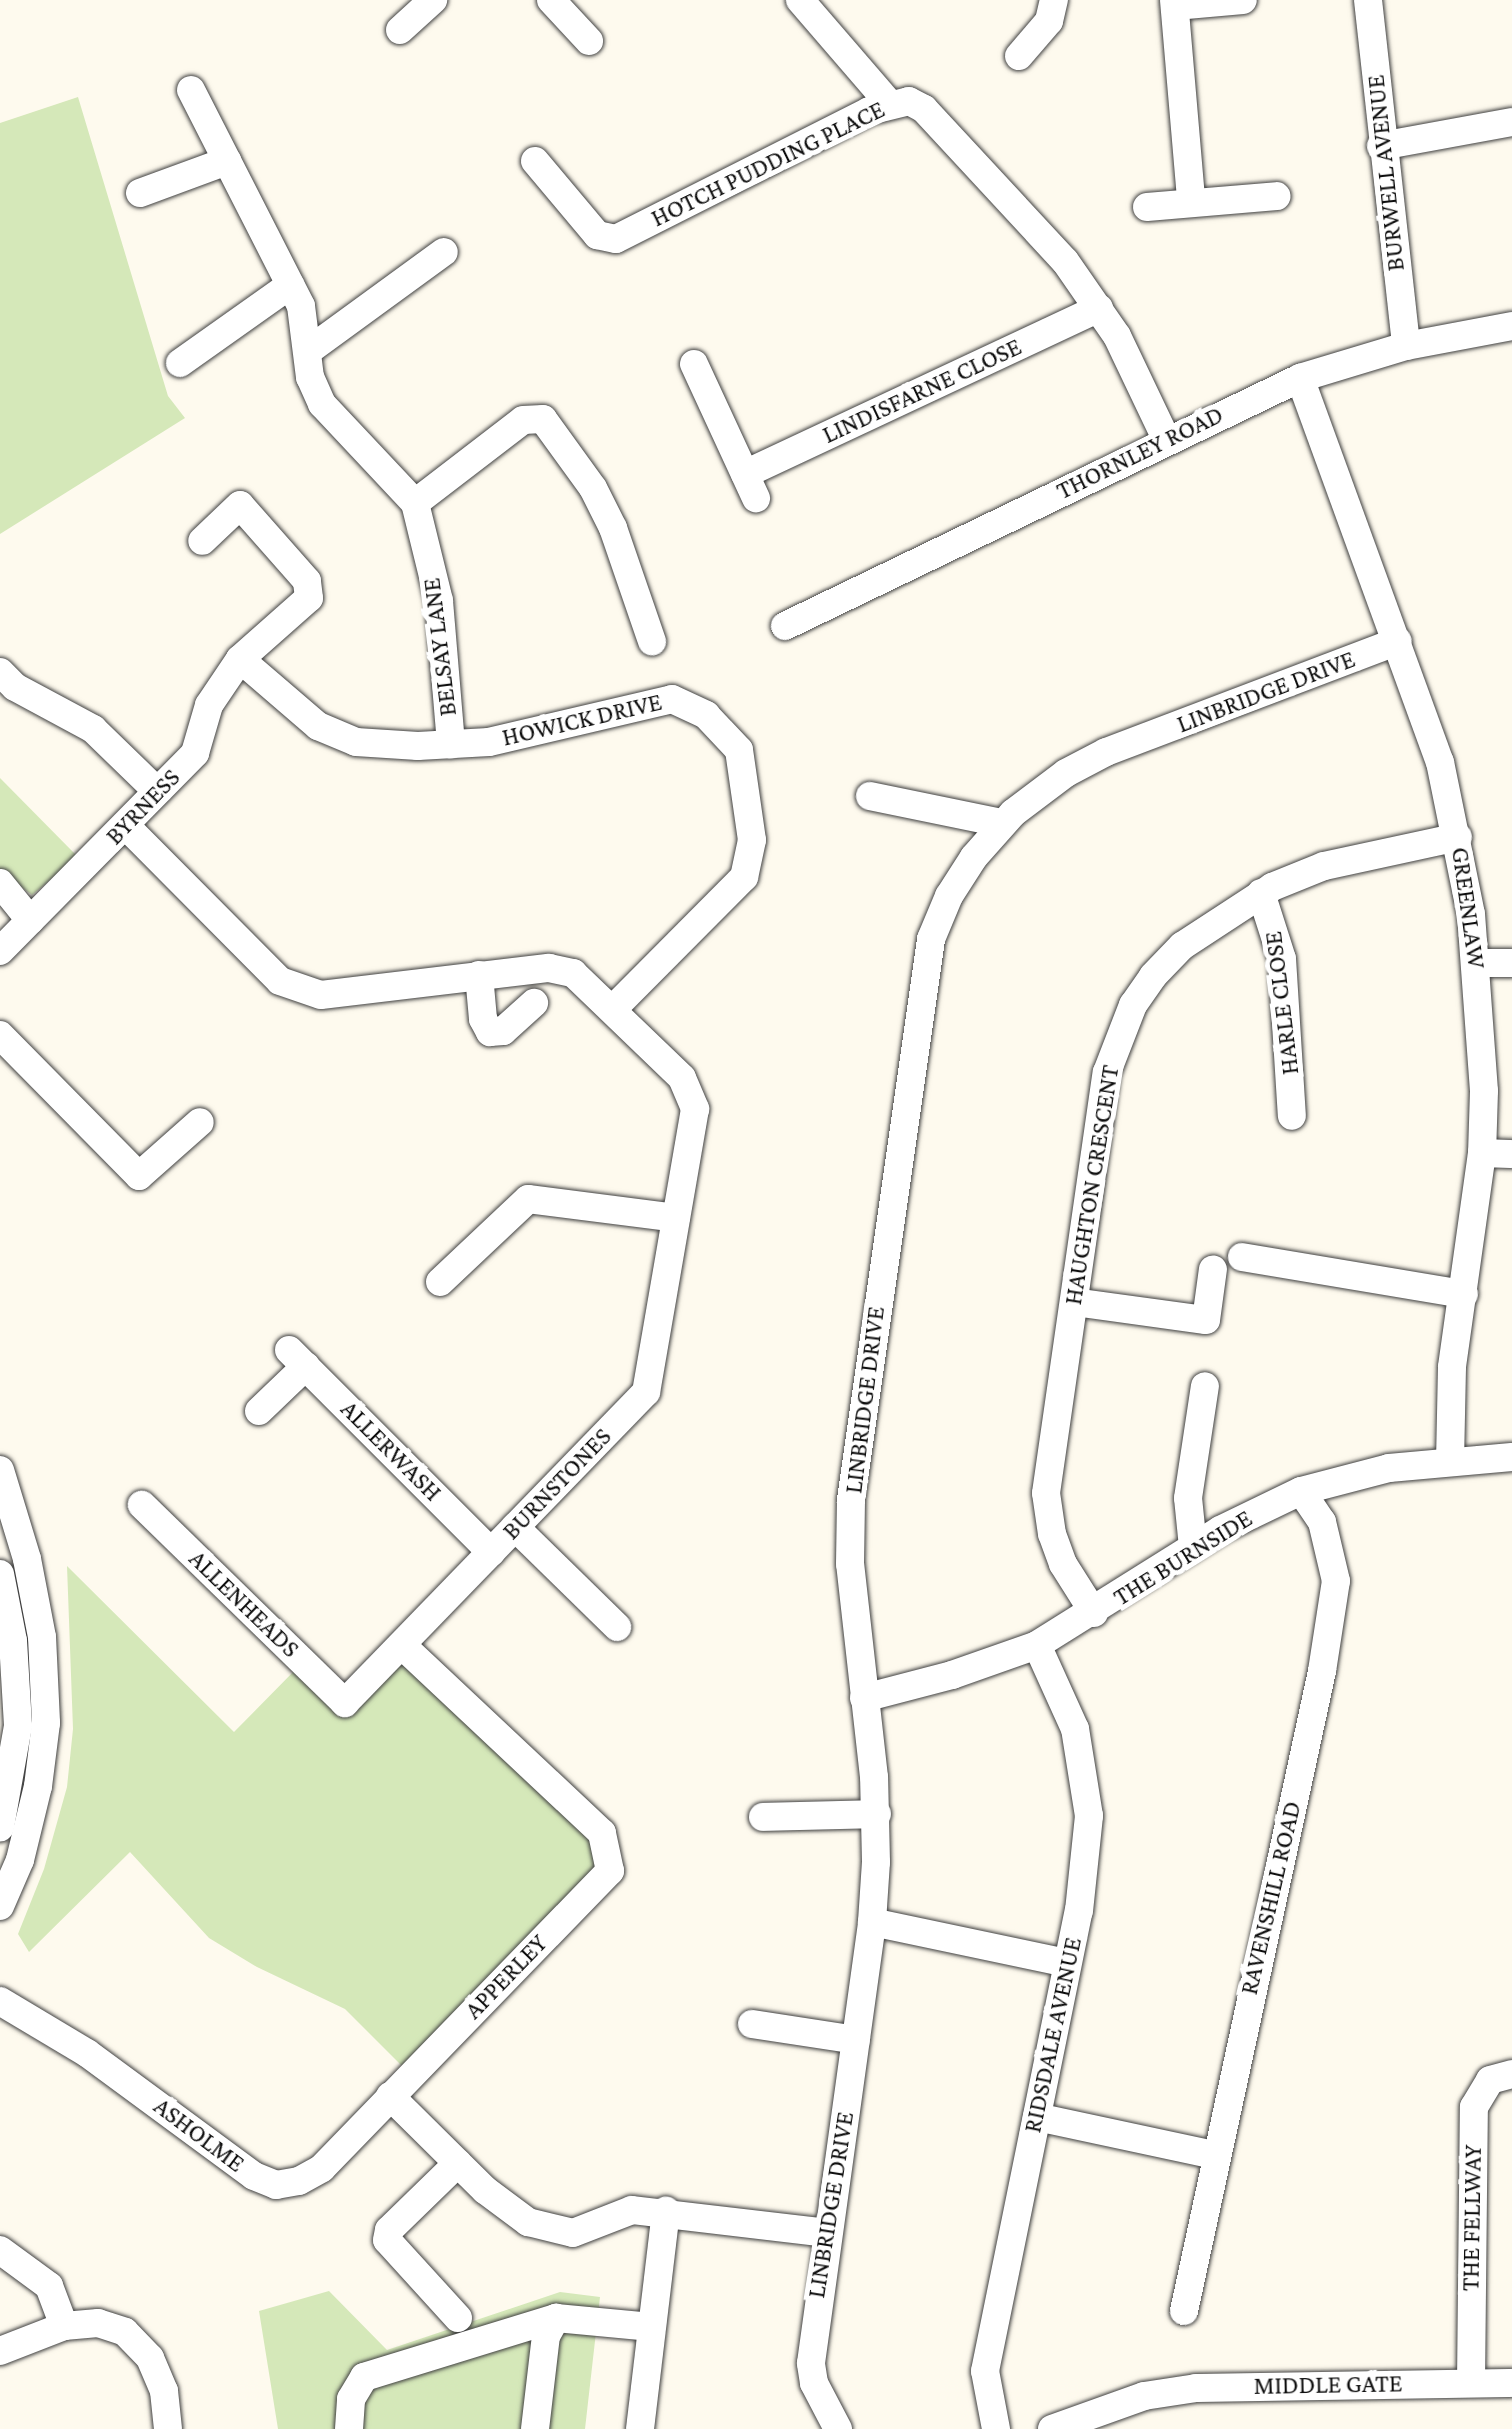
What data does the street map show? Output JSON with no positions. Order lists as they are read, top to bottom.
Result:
{
  "streets": {
    "street": [
      "HOTCH PUDDING PLACE",
      "BURWELL AVENUE",
      "LINDISFARNE CLOSE",
      "THORNLEY ROAD",
      "BELSAY LANE",
      "LINBRIDGE DRIVE",
      "HOWICK DRIVE",
      "BYRNESS",
      "GREENLAW",
      "HARLE CLOSE",
      "HAUGHTON CRESCENT",
      "ALLERWASH",
      "BURNSTONES",
      "THE BURNSIDE",
      "ALLENHEADS",
      "RAVENSHILL ROAD",
      "APPERLEY",
      "RIDSDALE AVENUE",
      "ASHOLME",
      "THE FELLWAY",
      "MIDDLE GATE"
    ]
  },
  "crossings": [
    ["HOTCH PUDDING PLACE", "LINDISFARNE CLOSE"],
    ["HOTCH PUDDING PLACE", "THORNLEY ROAD"],
    ["BURWELL AVENUE", "THORNLEY ROAD"],
    ["THORNLEY ROAD", "GREENLAW"],
    ["BELSAY LANE", "HOWICK DRIVE"],
    ["LINBRIDGE DRIVE", "GREENLAW"],
    ["LINBRIDGE DRIVE", "THE BURNSIDE"],
    ["HOWICK DRIVE", "BYRNESS"],
    ["HOWICK DRIVE", "BURNSTONES"],
    ["BYRNESS", "BURNSTONES"],
    ["GREENLAW", "HAUGHTON CRESCENT"],
    ["GREENLAW", "THE BURNSIDE"],
    ["HARLE CLOSE", "HAUGHTON CRESCENT"],
    ["HAUGHTON CRESCENT", "THE BURNSIDE"],
    ["ALLERWASH", "BURNSTONES"],
    ["BURNSTONES", "ALLENHEADS"],
    ["BURNSTONES", "APPERLEY"],
    ["THE BURNSIDE", "RAVENSHILL ROAD"],
    ["THE BURNSIDE", "RIDSDALE AVENUE"],
    ["APPERLEY", "ASHOLME"],
    ["THE FELLWAY", "MIDDLE GATE"]
  ]
}
